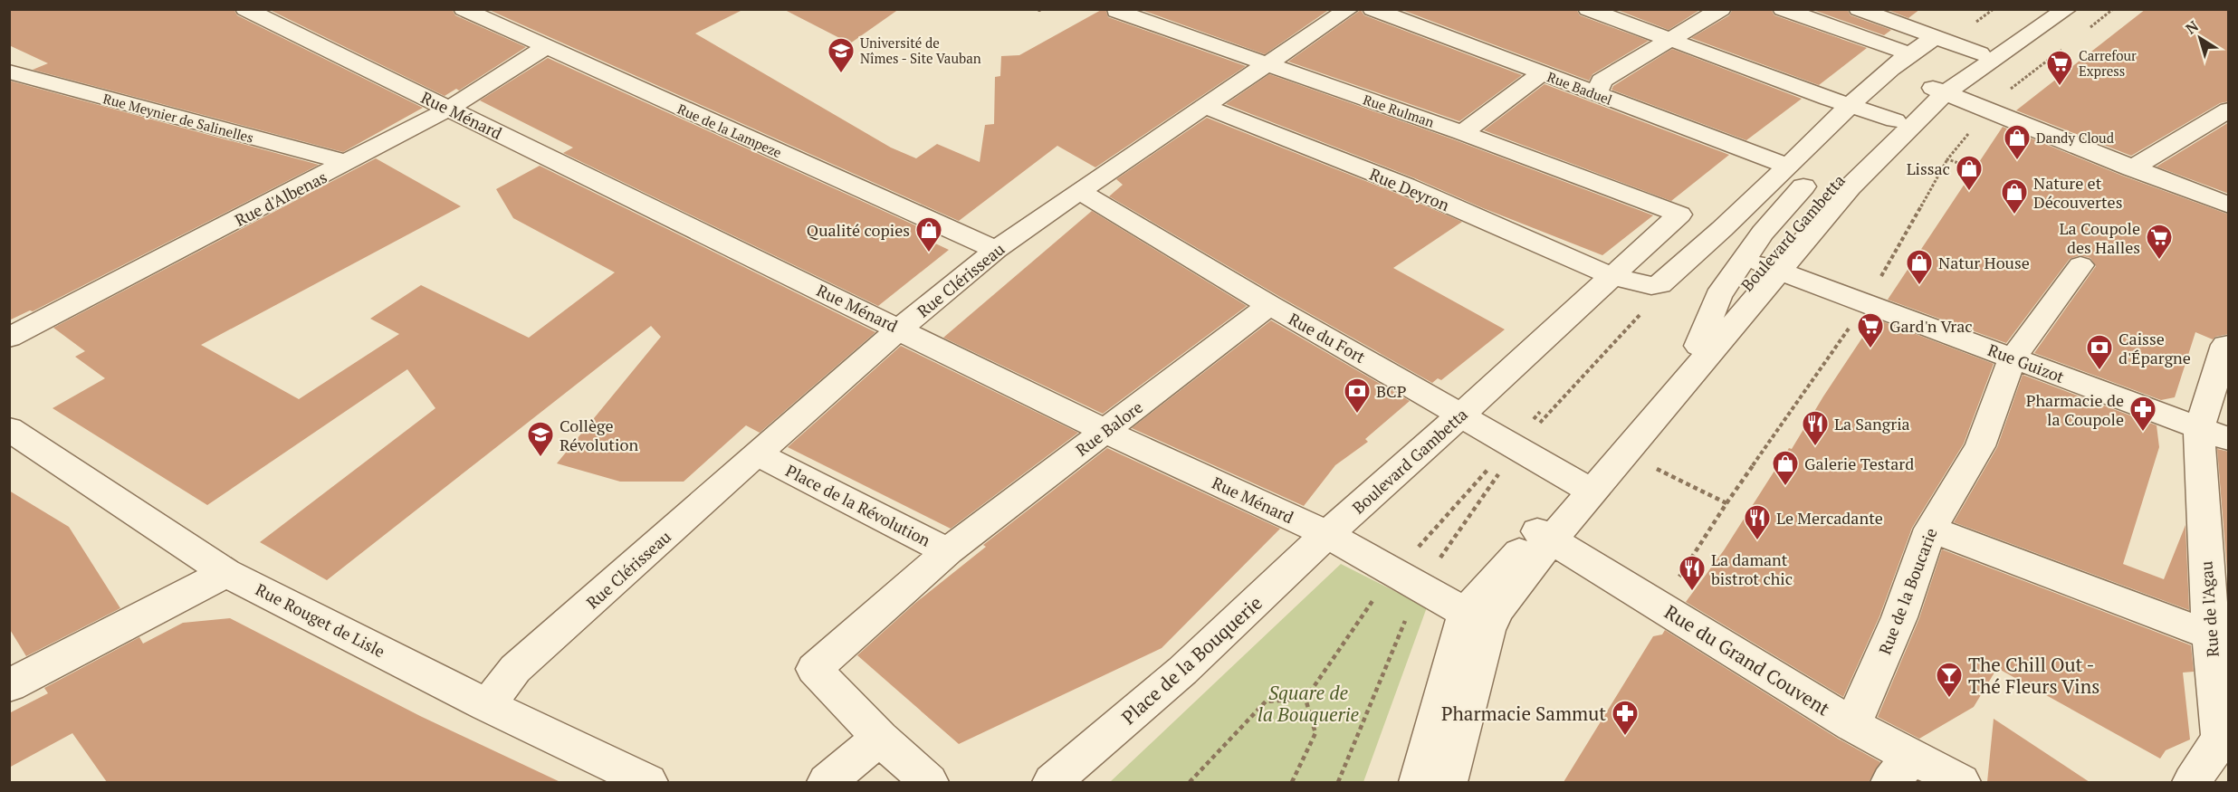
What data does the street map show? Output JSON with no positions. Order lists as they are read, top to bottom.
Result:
{
  "streets": {
    "street": [
      "Rue Baduel",
      "Rue Rulman",
      "Rue Ménard",
      "Rue Meynier de Salinelles",
      "Rue de la Lampeze",
      "Rue Deyron",
      "Rue d'Albenas",
      "Boulevard Gambetta",
      "Rue Clérisseau",
      "Rue du Fort",
      "Rue Guizot",
      "Rue Balore",
      "Place de la Révolution",
      "Rue de la Boucarie",
      "Rue de l'Agau",
      "Rue Rouget de Lisle",
      "Place de la Bouquerie",
      "Rue du Grand Couvent"
    ]
  },
  "crossings": [
    ["Rue Rulman", "Boulevard Gambetta"],
    ["Rue Rulman", "Rue Clérisseau"],
    ["Rue Ménard", "Rue d'Albenas"],
    ["Rue Ménard", "Boulevard Gambetta"],
    ["Rue Ménard", "Rue Clérisseau"],
    ["Rue Ménard", "Rue Balore"],
    ["Rue Ménard", "Place de la Bouquerie"],
    ["Rue Meynier de Salinelles", "Rue d'Albenas"],
    ["Rue de la Lampeze", "Rue d'Albenas"],
    ["Rue de la Lampeze", "Rue Clérisseau"],
    ["Rue Deyron", "Boulevard Gambetta"],
    ["Rue Deyron", "Rue Clérisseau"],
    ["Boulevard Gambetta", "Rue du Fort"],
    ["Boulevard Gambetta", "Rue Guizot"],
    ["Boulevard Gambetta", "Place de la Bouquerie"],
    ["Rue Clérisseau", "Rue du Fort"],
    ["Rue Clérisseau", "Place de la Révolution"],
    ["Rue Clérisseau", "Rue Rouget de Lisle"],
    ["Rue du Fort", "Rue Balore"],
    ["Rue Guizot", "Rue de la Boucarie"],
    ["Rue Guizot", "Rue de l'Agau"],
    ["Rue Balore", "Place de la Révolution"],
    ["Rue de la Boucarie", "Rue du Grand Couvent"]
  ],
  "parks": ["Square de la Bouquerie"],
  "places": {
    "school or university": ["Université de Nîmes - Site Vauban", "Collège Révolution"],
    "supermarket": ["Carrefour Express", "La Coupole des Halles", "Gard'n Vrac"],
    "shop": [
      "Dandy Cloud",
      "Lissac",
      "Nature et Découvertes",
      "Qualité copies",
      "Natur House",
      "Galerie Testard"
    ],
    "bank": ["Caisse d'Épargne", "BCP"],
    "pharmacy": ["Pharmacie de la Coupole", "Pharmacie Sammut"],
    "restaurant": ["La Sangria", "Le Mercadante", "La damant bistrot chic"],
    "bar": ["The Chill Out - Thé Fleurs Vins"]
  },
  "north": "top left"
}
